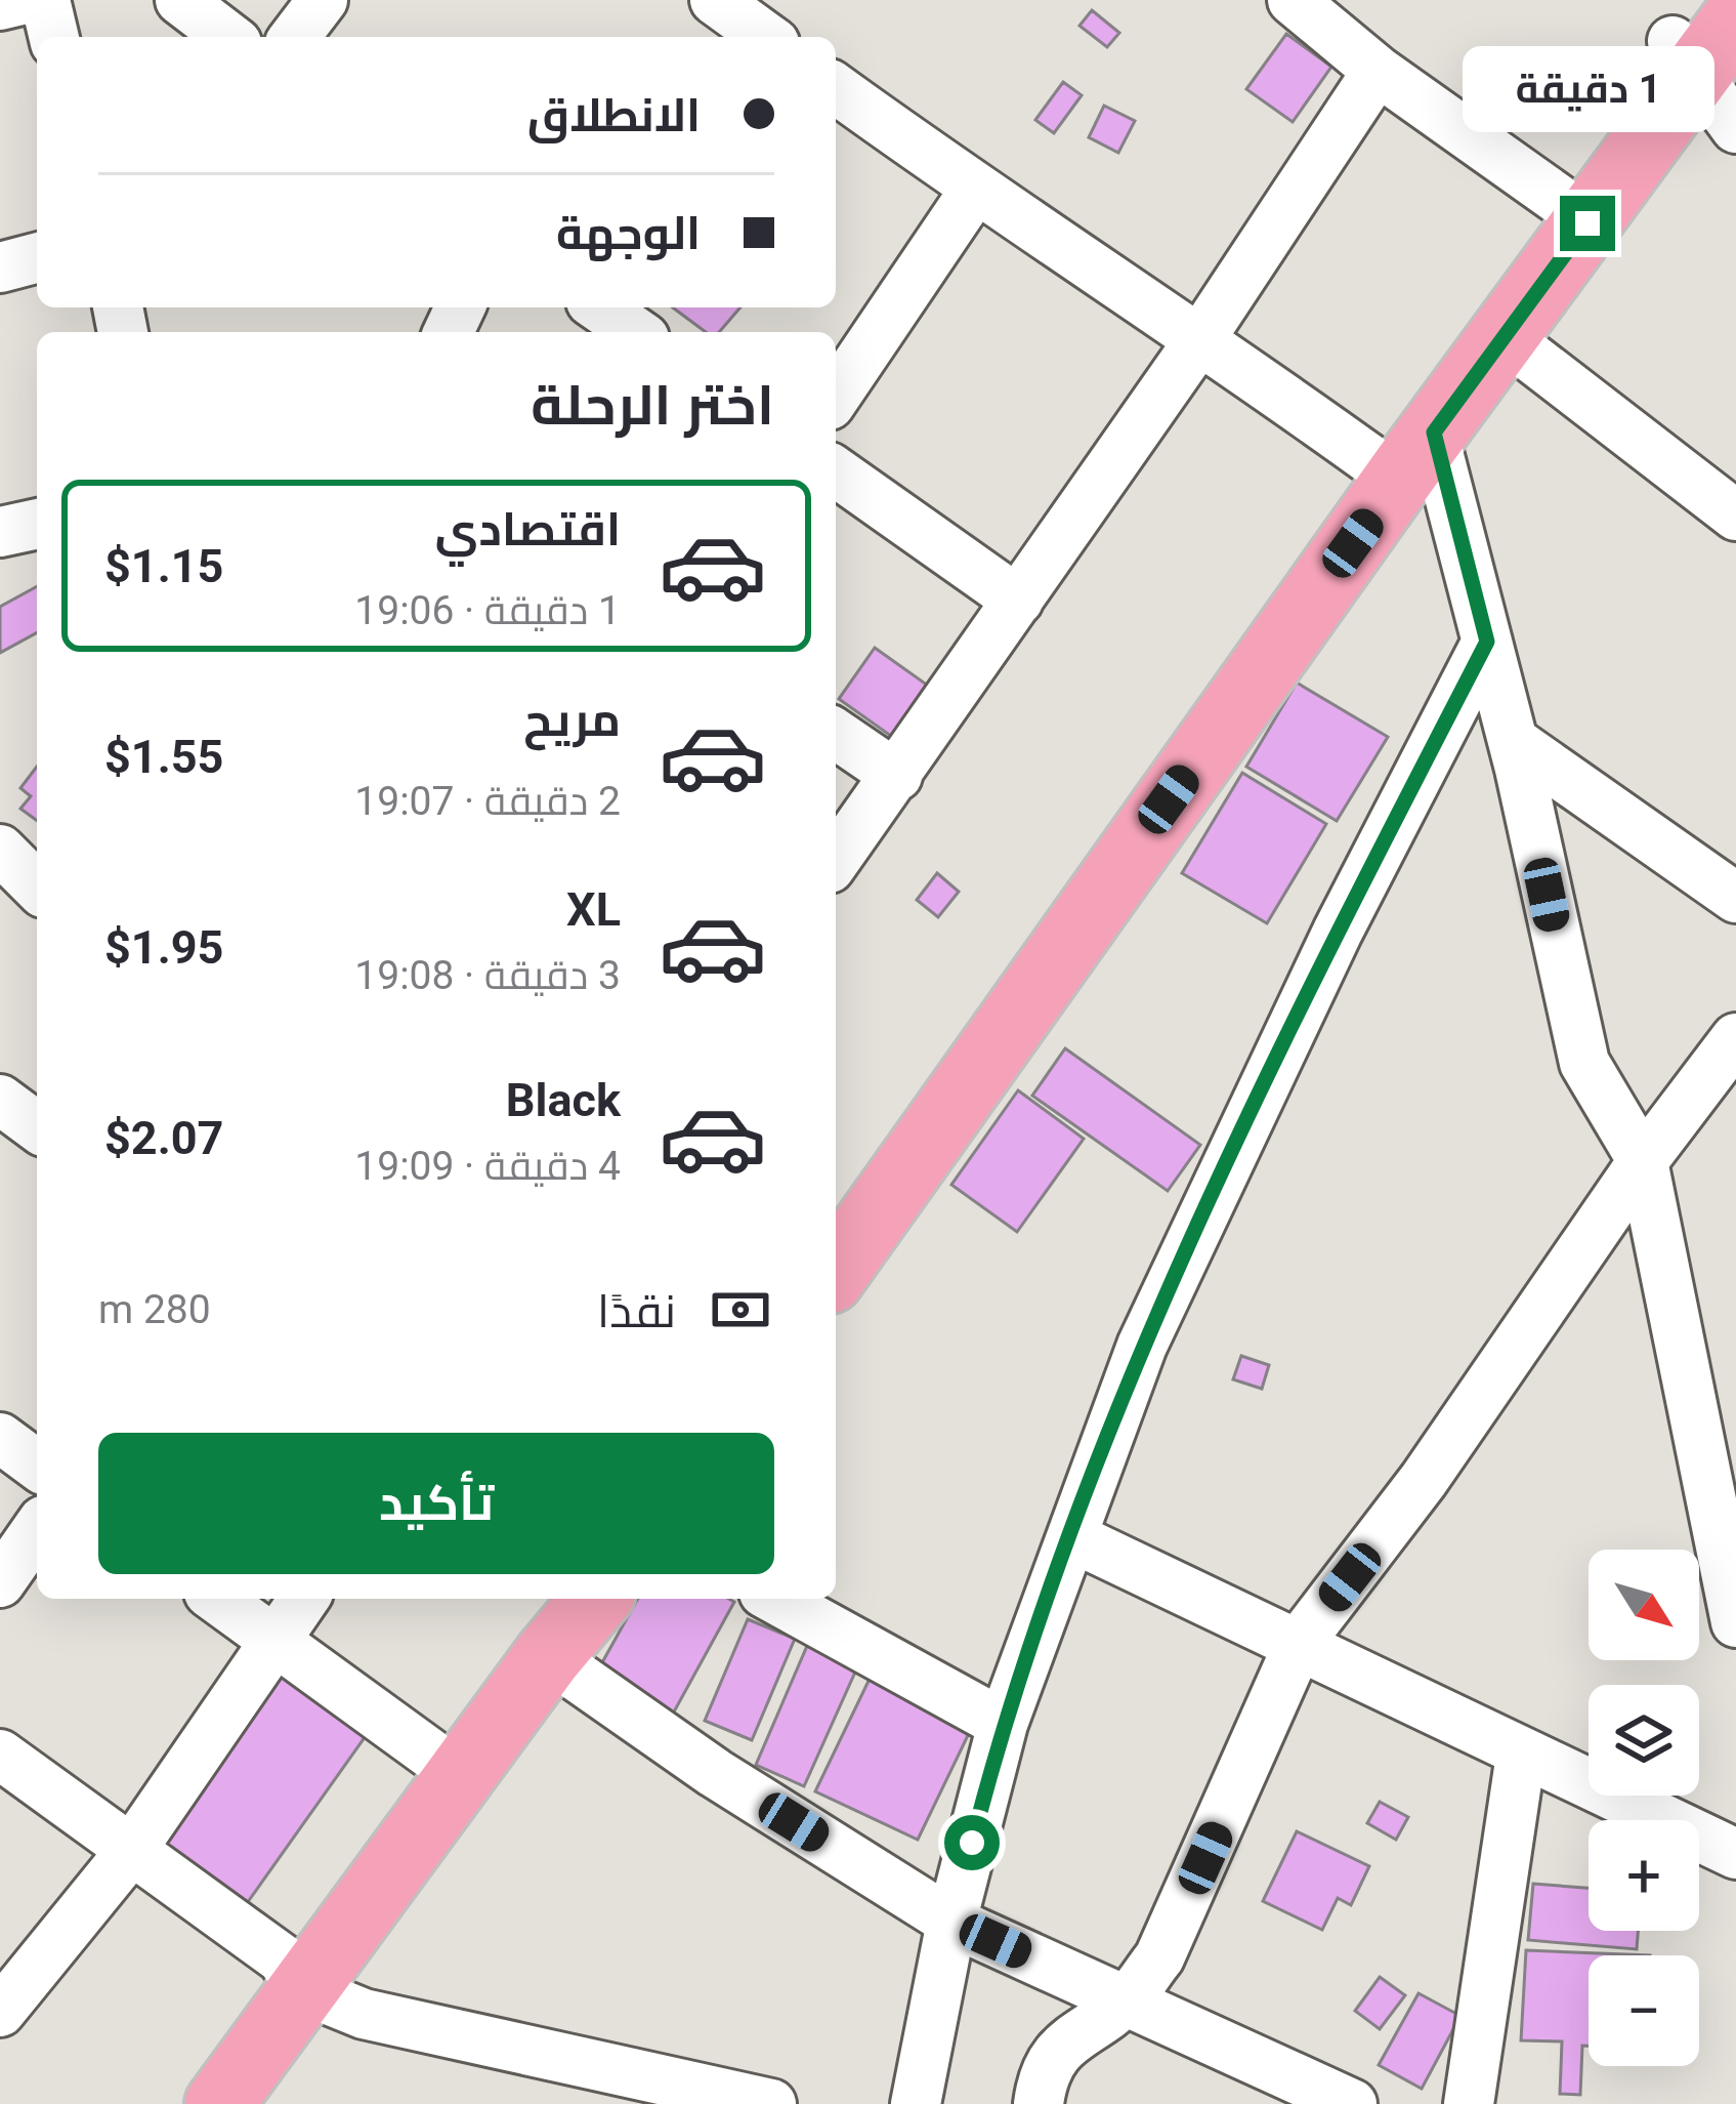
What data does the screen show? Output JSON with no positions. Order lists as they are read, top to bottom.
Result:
{
  "north": "bottom right",
  "page": {
    "banner": ["الانطلاق", "الوجهة"],
    "bubble": "1 دقيقة",
    "heading": "اختر الرحلة",
    "list": [
      {
        "name": "اقتصادي",
        "note": "1 دقيقة · 19:06",
        "value": "$1.15"
      },
      {
        "name": "مريح",
        "note": "2 دقيقة · 19:07",
        "value": "$1.55"
      },
      {
        "name": "XL",
        "note": "3 دقيقة · 19:08",
        "value": "$1.95"
      },
      {
        "name": "Black",
        "note": "4 دقيقة · 19:09",
        "value": "$2.07"
      }
    ],
    "pay": ["نقدًا", "280 m"],
    "buttons": "تأكيد",
    "map_buttons": ["+", "−"]
  }
}
